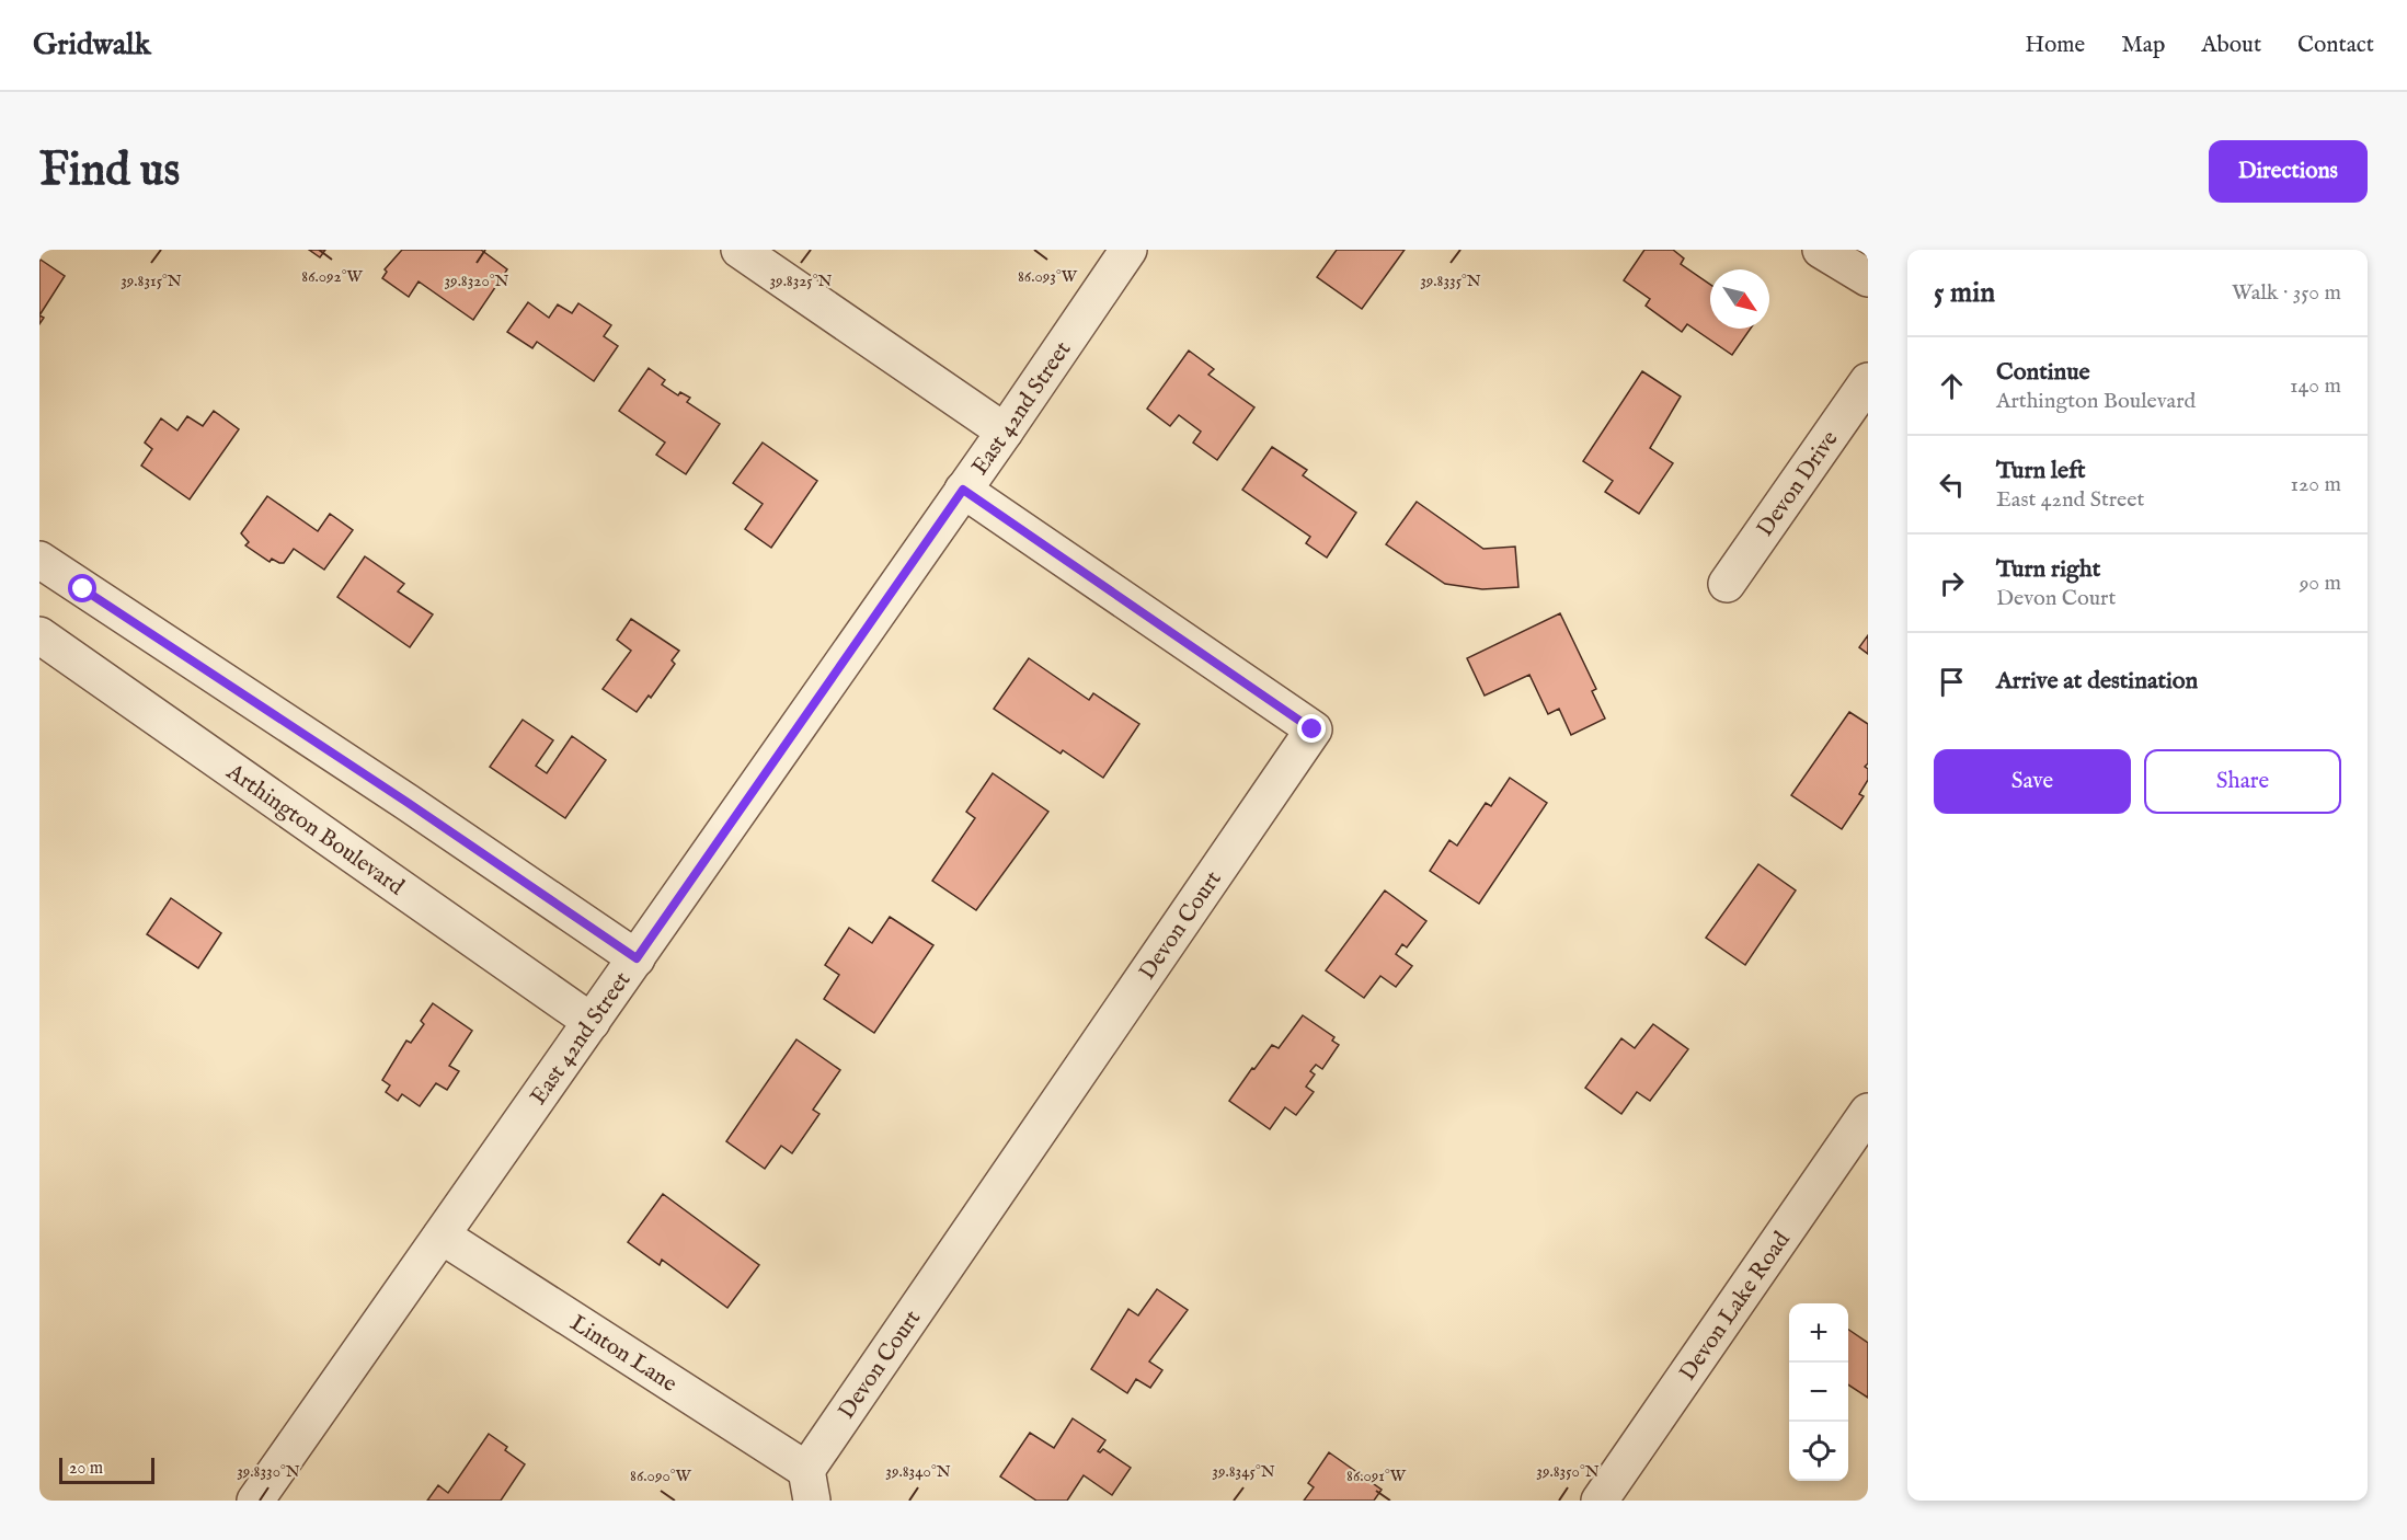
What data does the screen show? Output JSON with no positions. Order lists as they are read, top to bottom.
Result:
{
  "streets": {
    "street": [
      "East 42nd Street",
      "Devon Drive",
      "Arthington Boulevard",
      "Devon Court",
      "Devon Lake Road",
      "Linton Lane"
    ]
  },
  "crossings": [
    ["East 42nd Street", "Arthington Boulevard"],
    ["East 42nd Street", "Devon Court"],
    ["East 42nd Street", "Linton Lane"],
    ["Devon Court", "Linton Lane"]
  ],
  "scale_bar": "20 m",
  "north": "bottom right",
  "page": {
    "header": "Gridwalk",
    "nav": [
      "Home",
      "Map",
      "About",
      "Contact"
    ],
    "buttons": [
      "Directions",
      ["Save", "Share"]
    ],
    "title": "Find us",
    "heading": ["5 min", "Walk · 350 m"],
    "list": [
      ["Continue", "Arthington Boulevard", "140 m"],
      ["Turn left", "East 42nd Street", "120 m"],
      ["Turn right", "Devon Court", "90 m"],
      "Arrive at destination"
    ],
    "map_buttons": ["+", "−"],
    "scale": "20 m"
  },
  "coordinates": [
    "86.092°W",
    "86.093°W",
    "39.8315°N",
    "39.8320°N",
    "39.8325°N",
    "39.8335°N",
    "39.8330°N",
    "39.8340°N",
    "39.8345°N",
    "39.8350°N",
    "86.090°W",
    "86.091°W"
  ]
}
